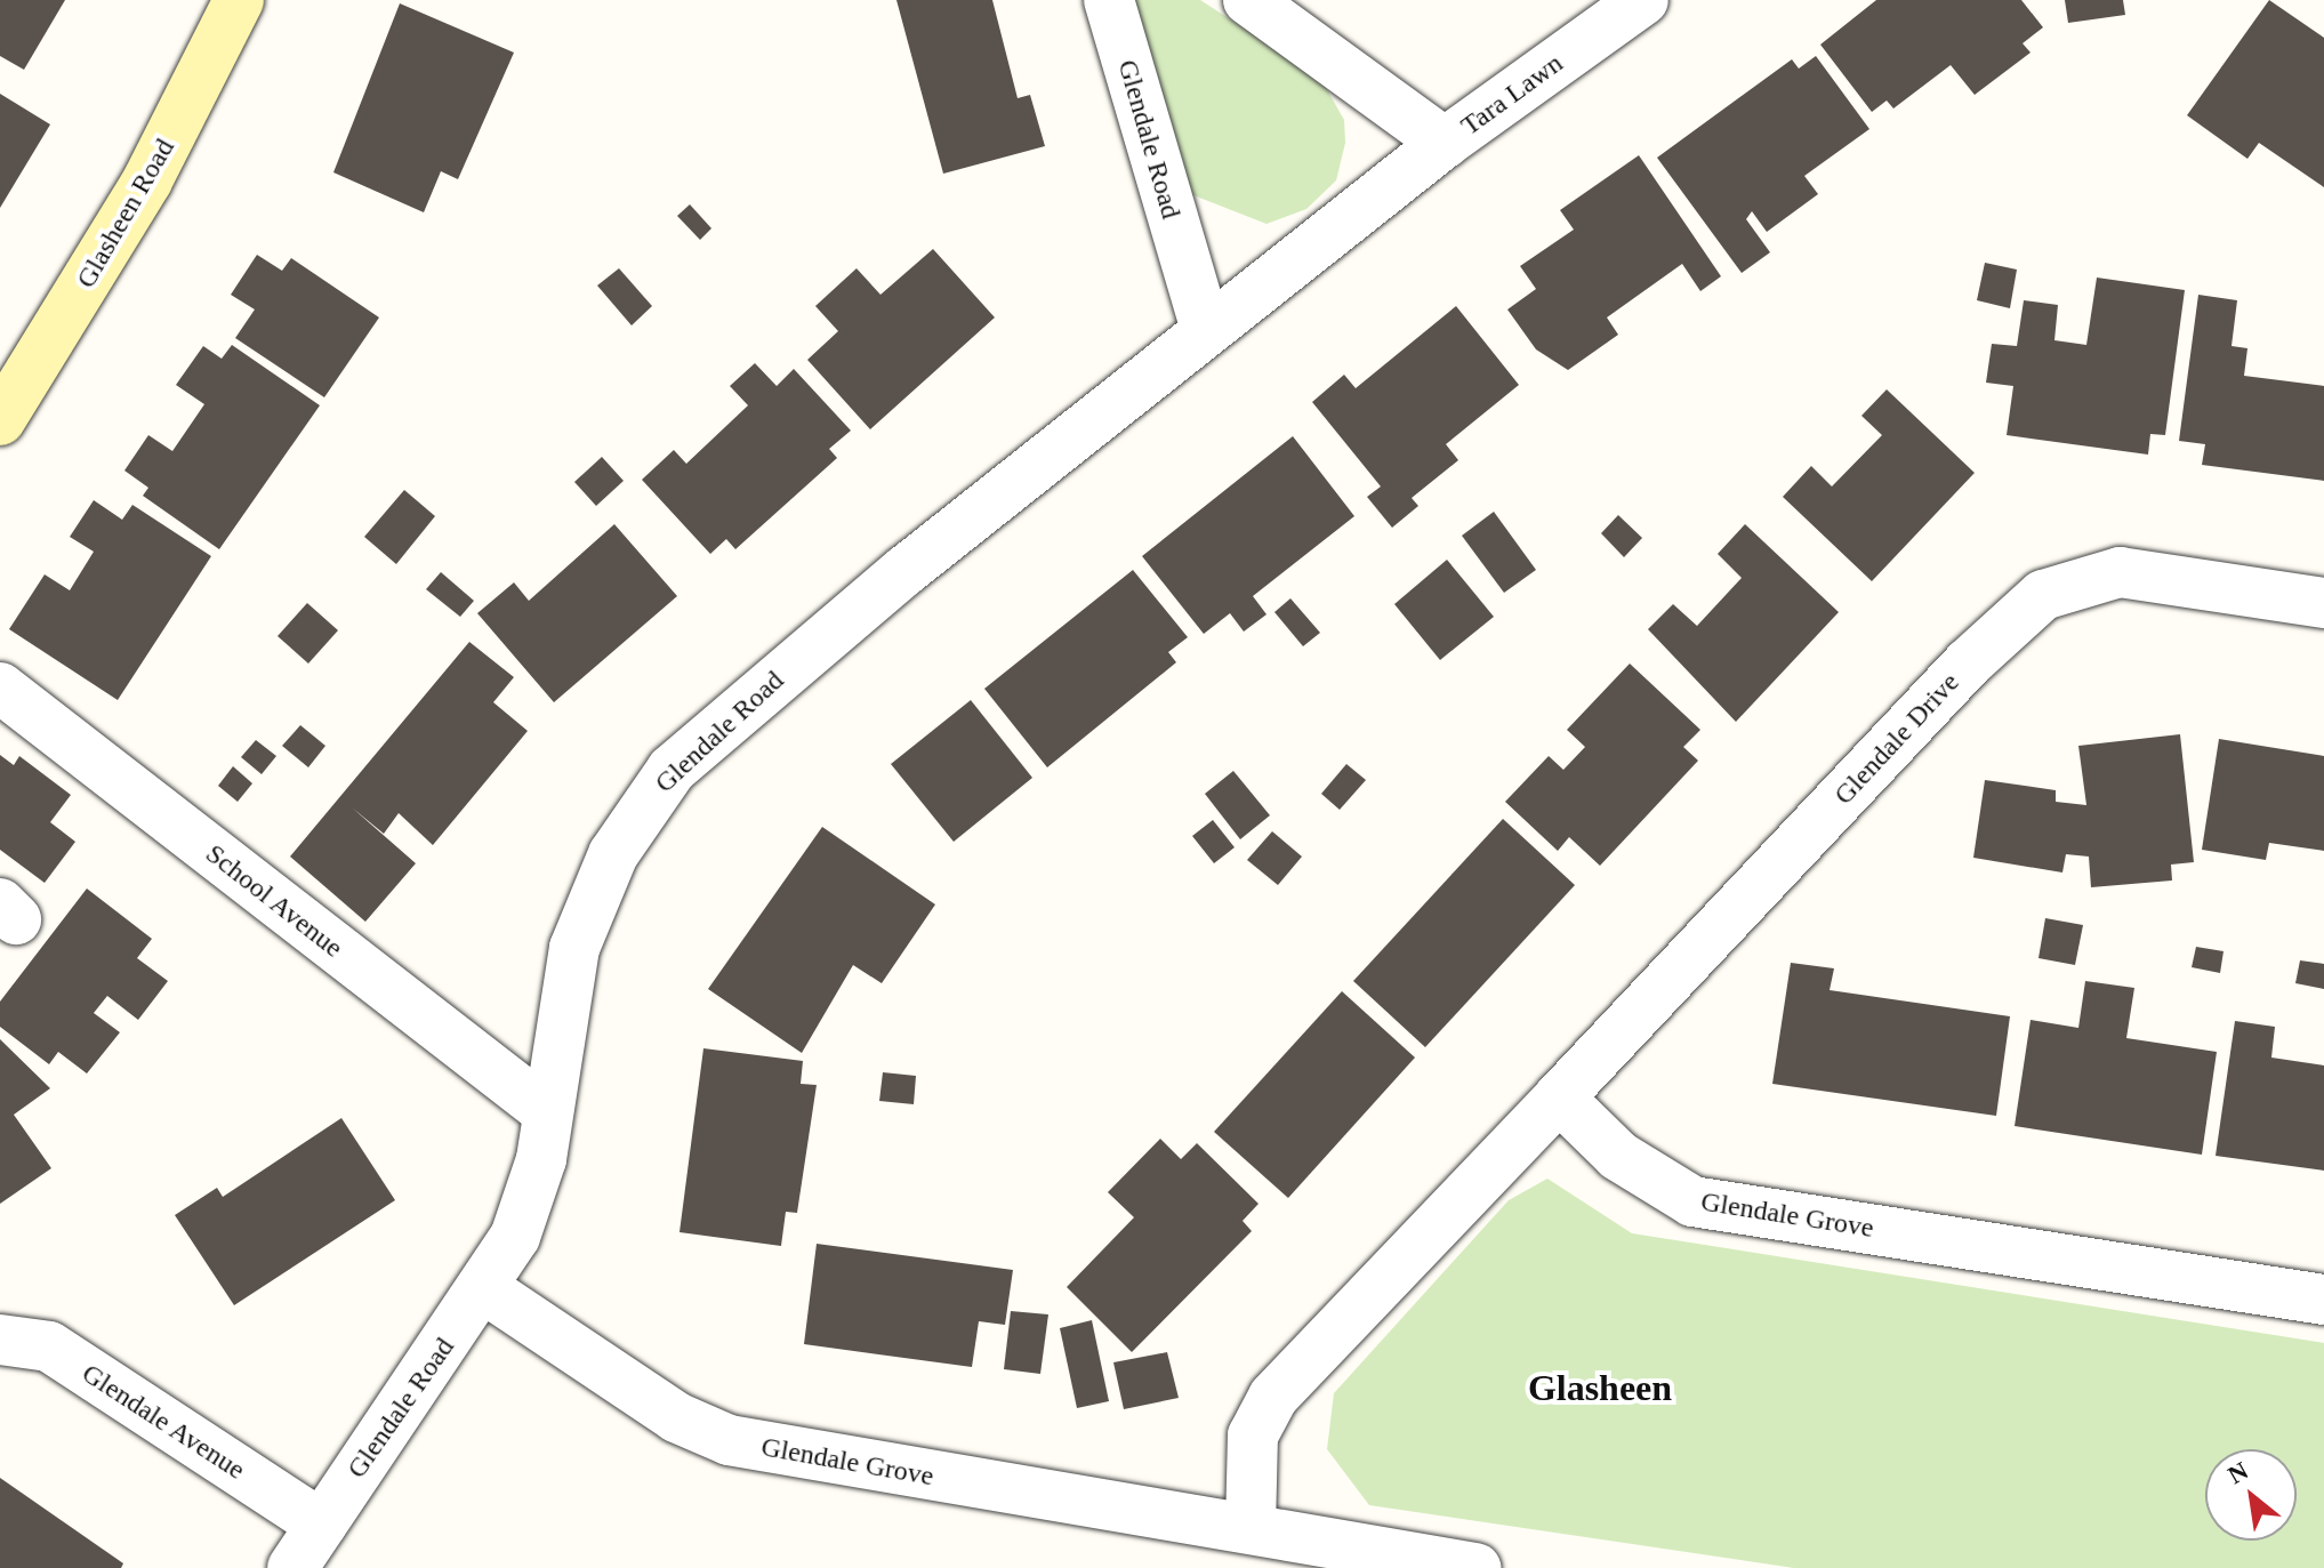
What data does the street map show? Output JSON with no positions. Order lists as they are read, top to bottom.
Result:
{
  "streets": {
    "main road": ["Glasheen Road"],
    "street": [
      "Tara Lawn",
      "Glendale Road",
      "Glendale Drive",
      "School Avenue",
      "Glendale Grove",
      "Glendale Avenue"
    ]
  },
  "crossings": [
    ["Tara Lawn", "Glendale Road"],
    ["Glendale Road", "School Avenue"],
    ["Glendale Road", "Glendale Grove"],
    ["Glendale Road", "Glendale Avenue"],
    ["Glendale Drive", "Glendale Grove"]
  ],
  "districts": ["Glasheen"],
  "north": "top left"
}
